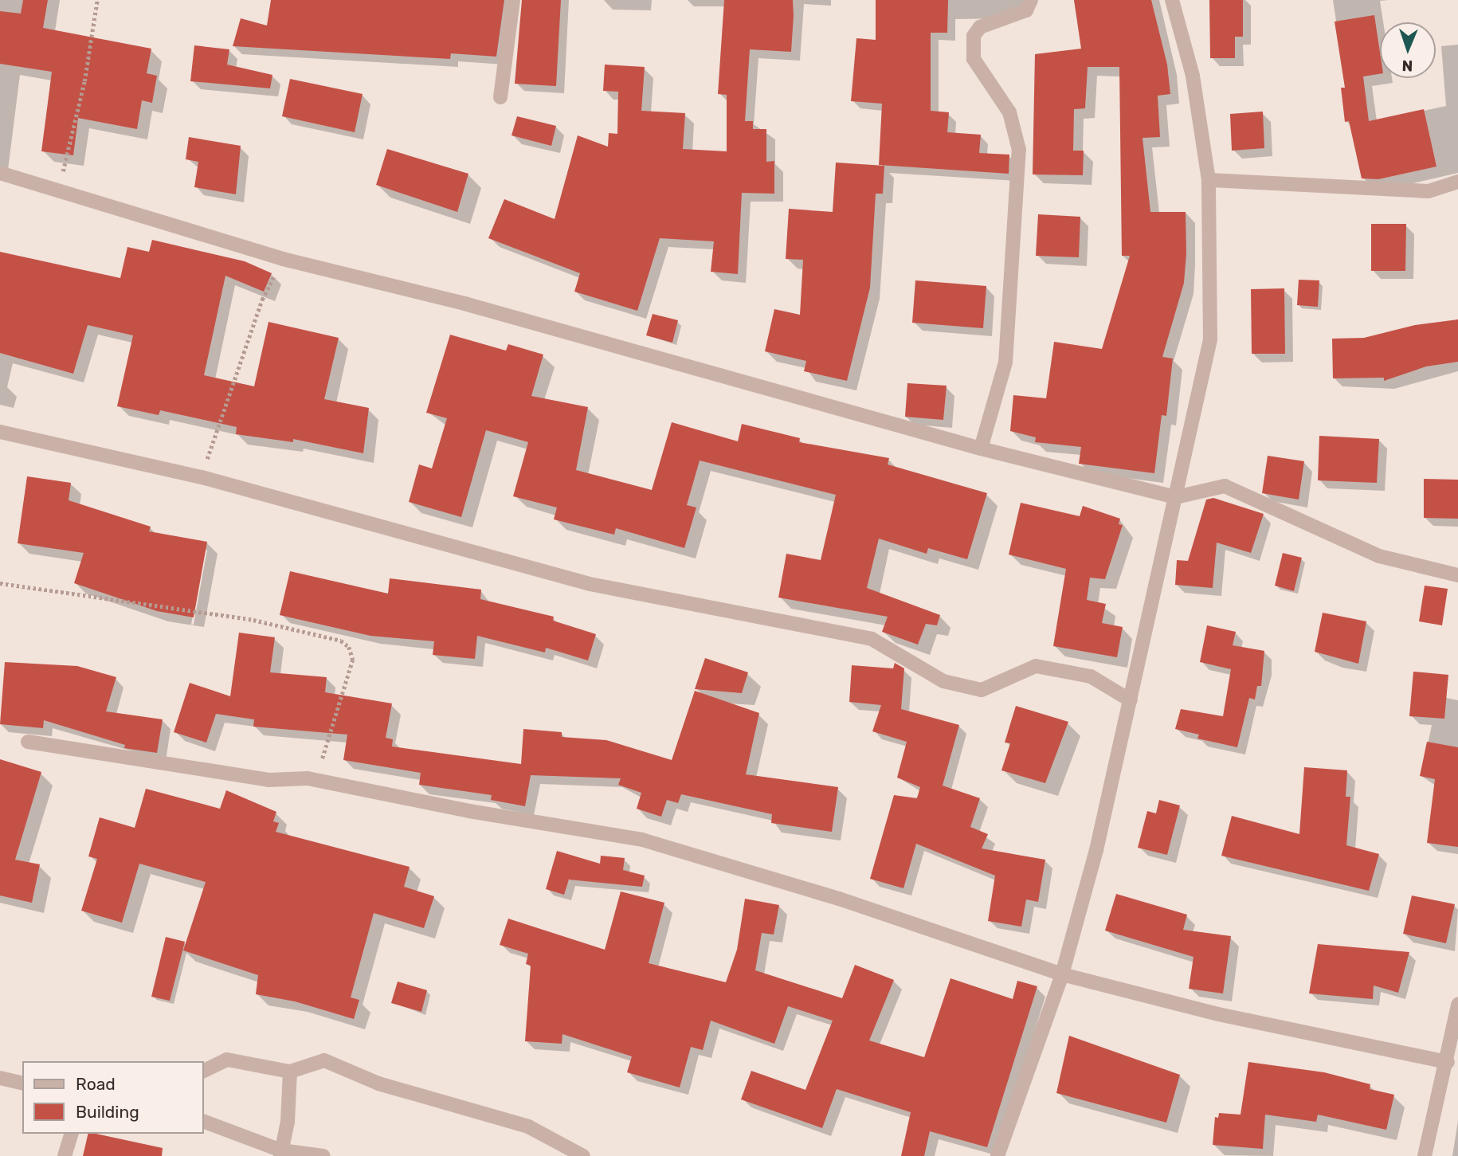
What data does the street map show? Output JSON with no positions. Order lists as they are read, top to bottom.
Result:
{
  "legend": ["Road", "Building"],
  "north": "bottom"
}
